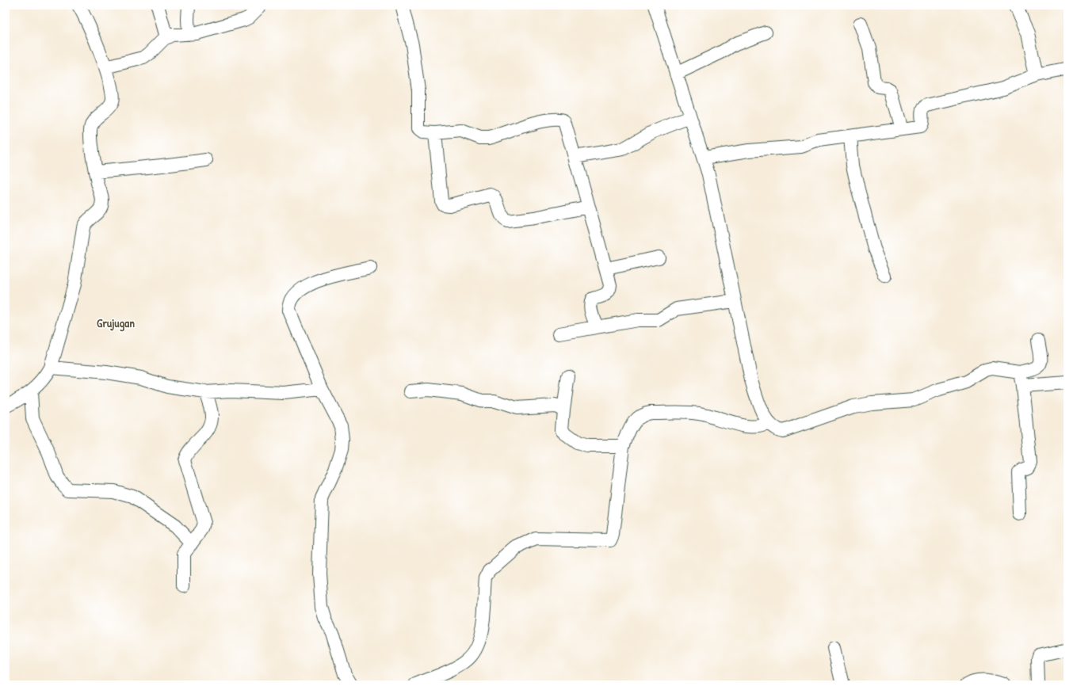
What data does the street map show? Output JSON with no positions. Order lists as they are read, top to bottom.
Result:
{
  "districts": ["Grujugan"]
}
